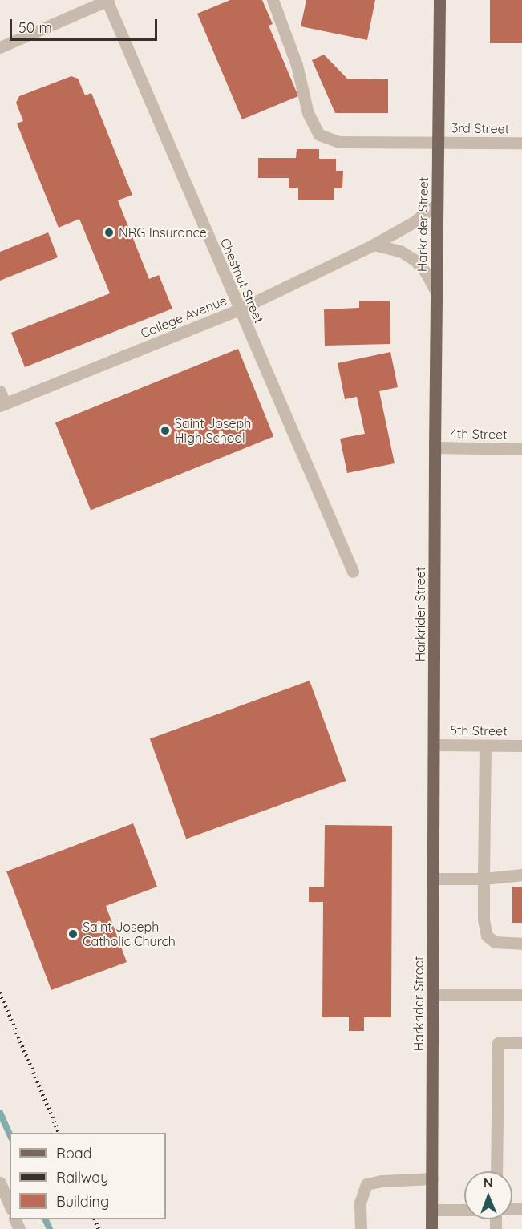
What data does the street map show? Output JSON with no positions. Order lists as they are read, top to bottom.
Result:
{
  "streets": {
    "main road": ["Harkrider Street"],
    "street": [
      "3rd Street",
      "Chestnut Street",
      "College Avenue",
      "4th Street",
      "5th Street"
    ]
  },
  "crossings": [
    ["3rd Street", "Harkrider Street"],
    ["Harkrider Street", "College Avenue"],
    ["Harkrider Street", "4th Street"],
    ["Harkrider Street", "5th Street"],
    ["Chestnut Street", "College Avenue"]
  ],
  "places": ["NRG Insurance", "Saint Joseph High School", "Saint Joseph Catholic Church"],
  "legend": ["Road", "Railway", "Building"],
  "scale_bar": "50 m",
  "north": "top"
}
